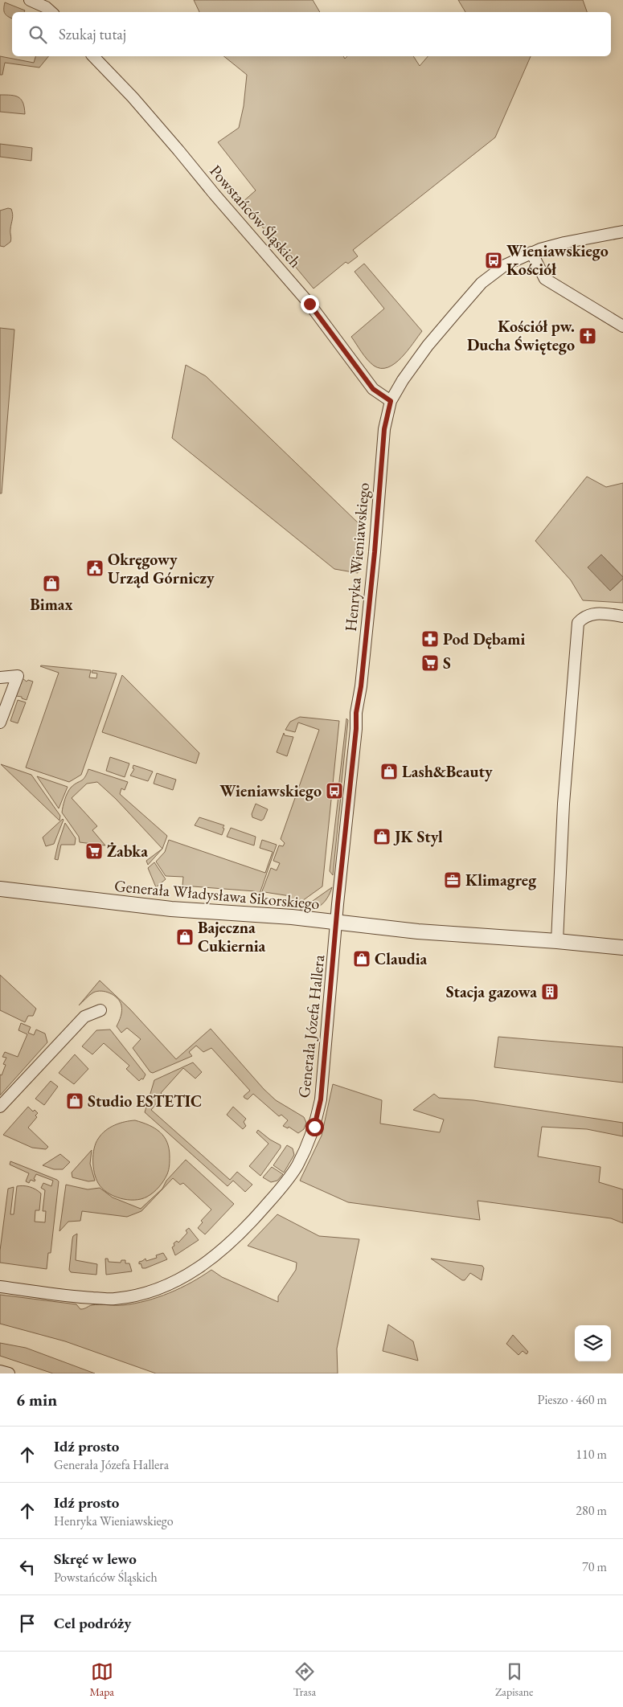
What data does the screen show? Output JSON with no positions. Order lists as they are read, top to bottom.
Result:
{
  "streets": {
    "street": [
      "Powstańców Śląskich",
      "Henryka Wieniawskiego",
      "Generała Władysława Sikorskiego",
      "Generała Józefa Hallera"
    ]
  },
  "crossings": [
    ["Powstańców Śląskich", "Henryka Wieniawskiego"],
    ["Henryka Wieniawskiego", "Generała Władysława Sikorskiego"],
    ["Henryka Wieniawskiego", "Generała Józefa Hallera"],
    ["Generała Władysława Sikorskiego", "Generała Józefa Hallera"]
  ],
  "places": {
    "bus stop": ["Wieniawskiego Kościół", "Wieniawskiego"],
    "church": ["Kościół pw. Ducha Świętego"],
    "public building": ["Okręgowy Urząd Górniczy"],
    "shop": [
      "Bimax",
      "Lash&Beauty",
      "JK Styl",
      "Bajeczna Cukiernia",
      "Claudia",
      "Studio ESTETIC"
    ],
    "pharmacy": ["Pod Dębami"],
    "supermarket": ["S", "Żabka"],
    "office": ["Klimagreg"],
    "building": ["Stacja gazowa"]
  },
  "page": {
    "search": "Szukaj tutaj",
    "heading": ["6 min", "Pieszo · 460 m"],
    "list": [
      ["Idź prosto", "Generała Józefa Hallera", "110 m"],
      ["Idź prosto", "Henryka Wieniawskiego", "280 m"],
      ["Skręć w lewo", "Powstańców Śląskich", "70 m"],
      "Cel podróży"
    ],
    "nav": ["Mapa", "Trasa", "Zapisane"]
  }
}
